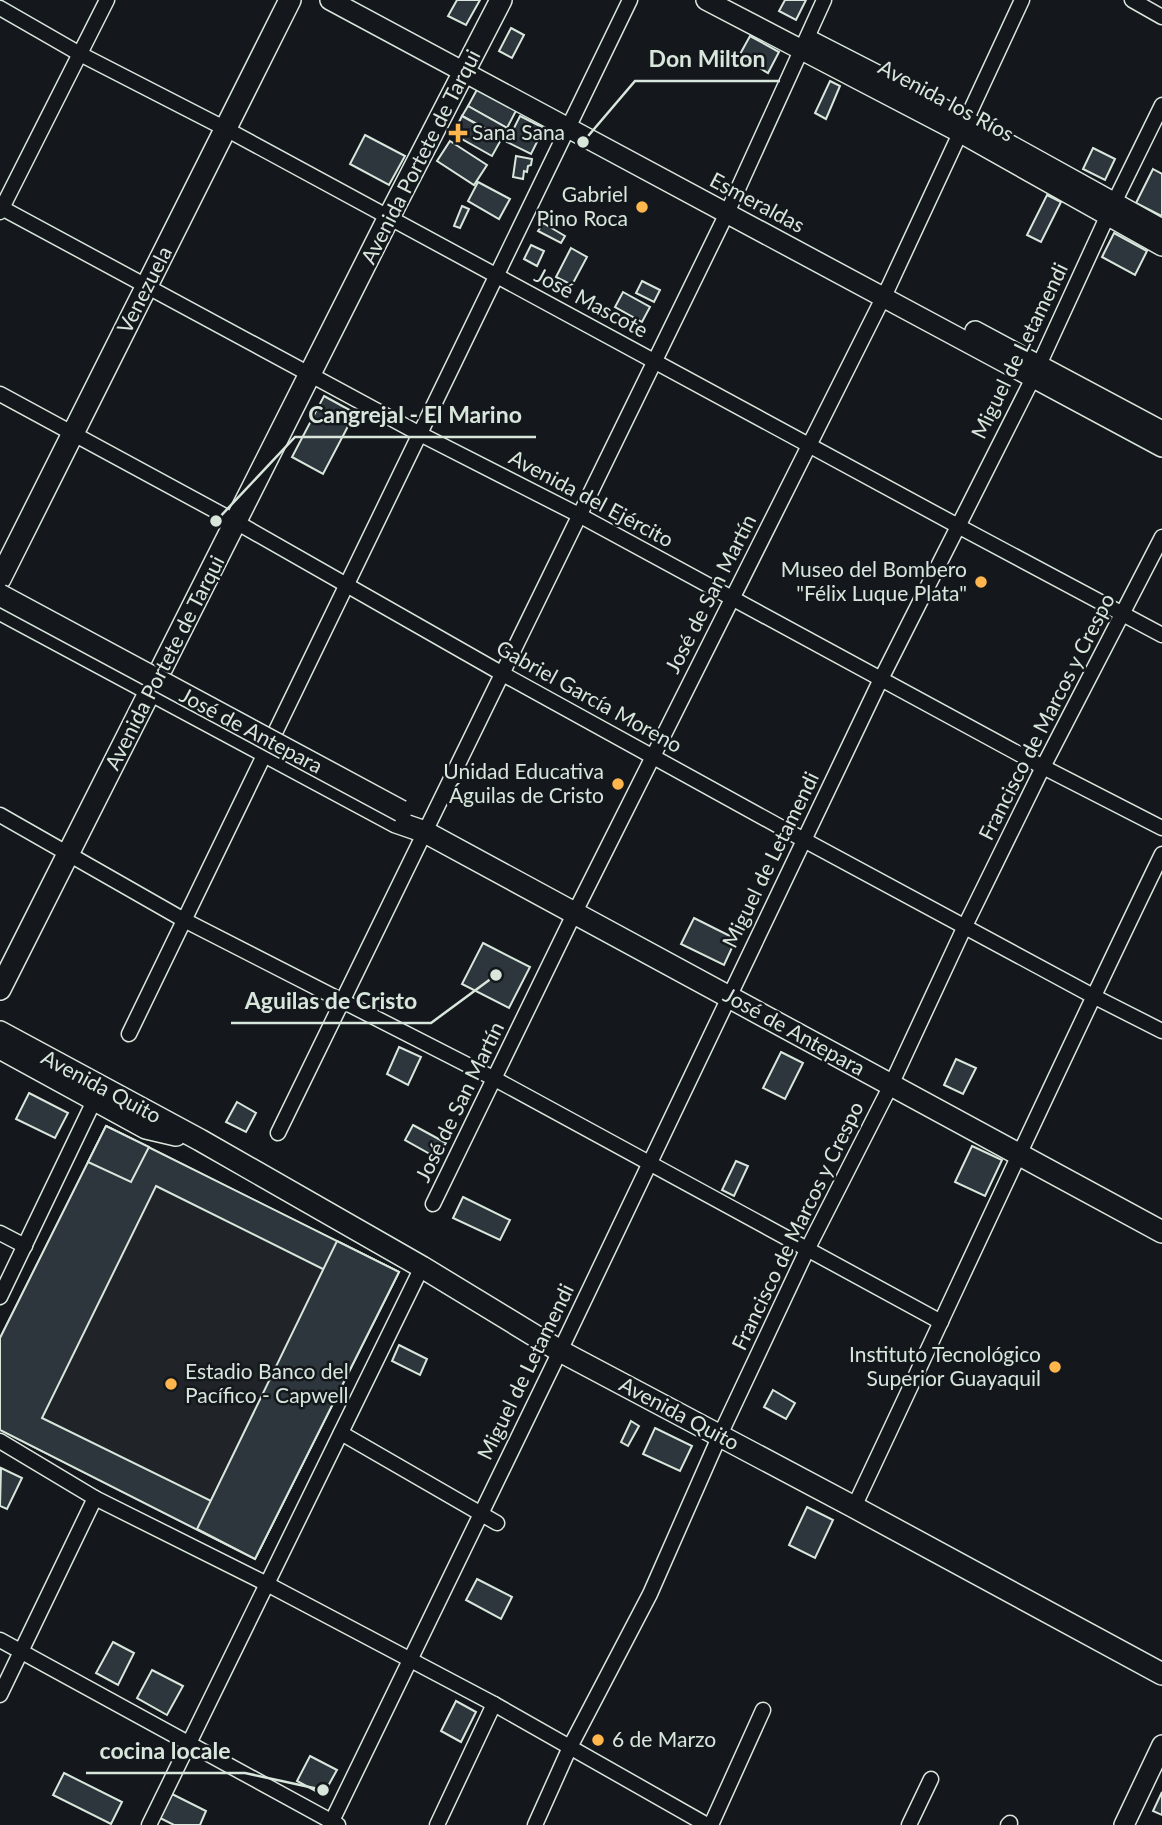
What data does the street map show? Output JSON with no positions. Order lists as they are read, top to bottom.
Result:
{
  "streets": {
    "main road": [
      "Avenida los Ríos",
      "Avenida Portete de Tarqui",
      "Esmeraldas",
      "Venezuela",
      "José de Antepara",
      "Avenida Quito"
    ],
    "street": [
      "José Mascote",
      "Miguel de Letamendi",
      "Avenida del Ejército",
      "José de San Martín",
      "Gabriel García Moreno",
      "Francisco de Marcos y Crespo"
    ]
  },
  "crossings": [
    ["Avenida los Ríos", "Miguel de Letamendi"],
    ["Avenida los Ríos", "José de San Martín"],
    ["Avenida Portete de Tarqui", "Esmeraldas"],
    ["Avenida Portete de Tarqui", "José Mascote"],
    ["Avenida Portete de Tarqui", "Avenida del Ejército"],
    ["Avenida Portete de Tarqui", "Gabriel García Moreno"],
    ["Avenida Portete de Tarqui", "José de Antepara"],
    ["Esmeraldas", "Miguel de Letamendi"],
    ["Esmeraldas", "José de San Martín"],
    ["Venezuela", "José Mascote"],
    ["Venezuela", "Avenida del Ejército"],
    ["Venezuela", "Gabriel García Moreno"],
    ["José Mascote", "Miguel de Letamendi"],
    ["José Mascote", "José de San Martín"],
    ["José Mascote", "Francisco de Marcos y Crespo"],
    ["Miguel de Letamendi", "Avenida del Ejército"],
    ["Miguel de Letamendi", "Gabriel García Moreno"],
    ["Miguel de Letamendi", "José de Antepara"],
    ["Miguel de Letamendi", "Avenida Quito"],
    ["Avenida del Ejército", "José de San Martín"],
    ["Avenida del Ejército", "Francisco de Marcos y Crespo"],
    ["José de San Martín", "Gabriel García Moreno"],
    ["José de San Martín", "José de Antepara"],
    ["Gabriel García Moreno", "Francisco de Marcos y Crespo"],
    ["Francisco de Marcos y Crespo", "José de Antepara"],
    ["Francisco de Marcos y Crespo", "Avenida Quito"]
  ],
  "places": {
    "health": ["Sana Sana"],
    "other": [
      "Don Milton",
      "Gabriel Pino Roca",
      "Cangrejal - El Marino",
      "Museo del Bombero \"Félix Luque Plata\"",
      "Unidad Educativa Águilas de Cristo",
      "Aguilas de Cristo",
      "Instituto Tecnológico Superior Guayaquil",
      "Estadio Banco del Pacífico - Capwell",
      "6 de Marzo",
      "cocina locale"
    ]
  }
}
